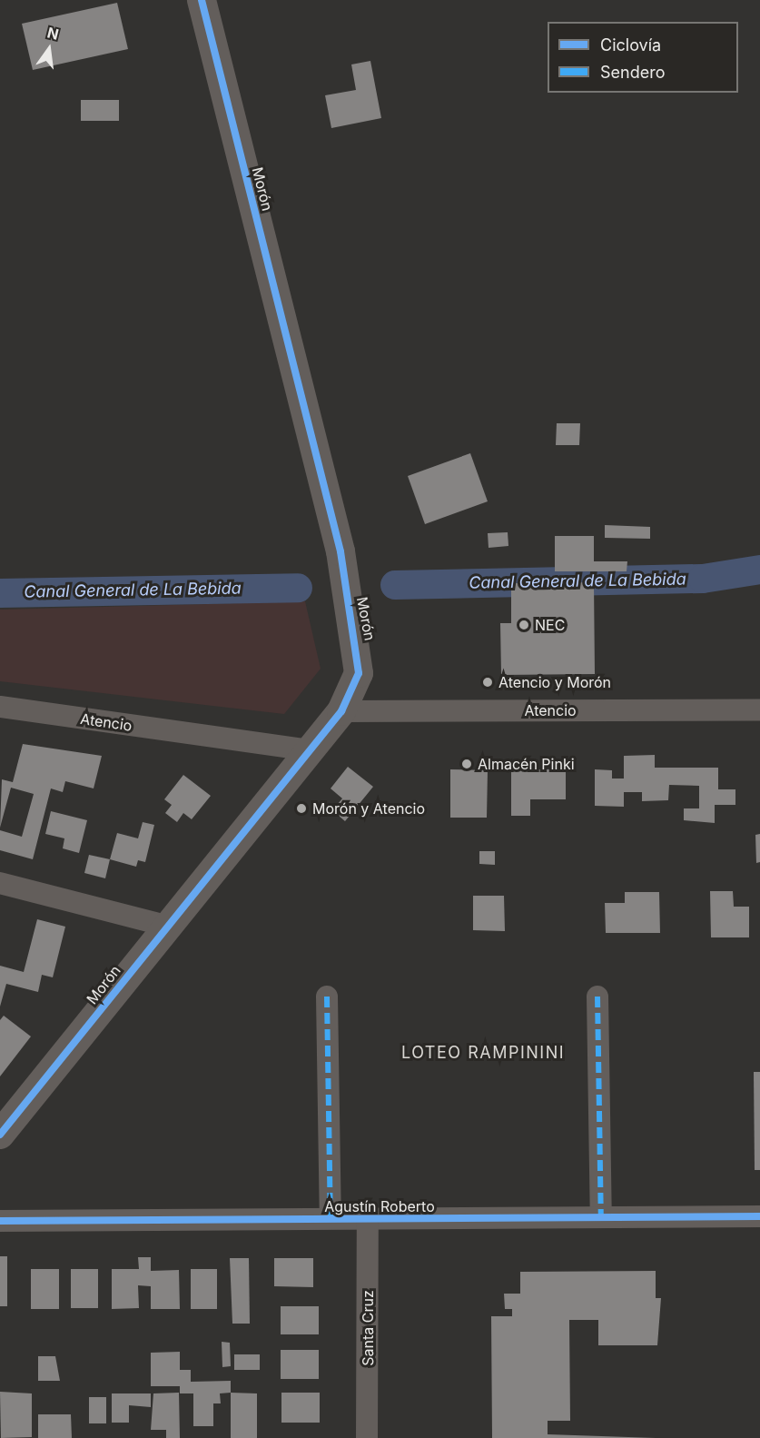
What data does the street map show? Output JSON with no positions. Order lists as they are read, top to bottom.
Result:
{
  "streets": {
    "street": [
      "Morón",
      "Atencio",
      "Agustín Roberto",
      "Santa Cruz"
    ]
  },
  "crossings": [
    ["Morón", "Atencio"],
    ["Agustín Roberto", "Santa Cruz"]
  ],
  "districts": ["LOTEO RAMPININI"],
  "water": ["Canal General de La Bebida"],
  "places": [
    "NEC",
    "Atencio y Morón",
    "Almacén Pinki",
    "Morón y Atencio"
  ],
  "legend": ["Ciclovía", "Sendero"],
  "north": "top"
}
